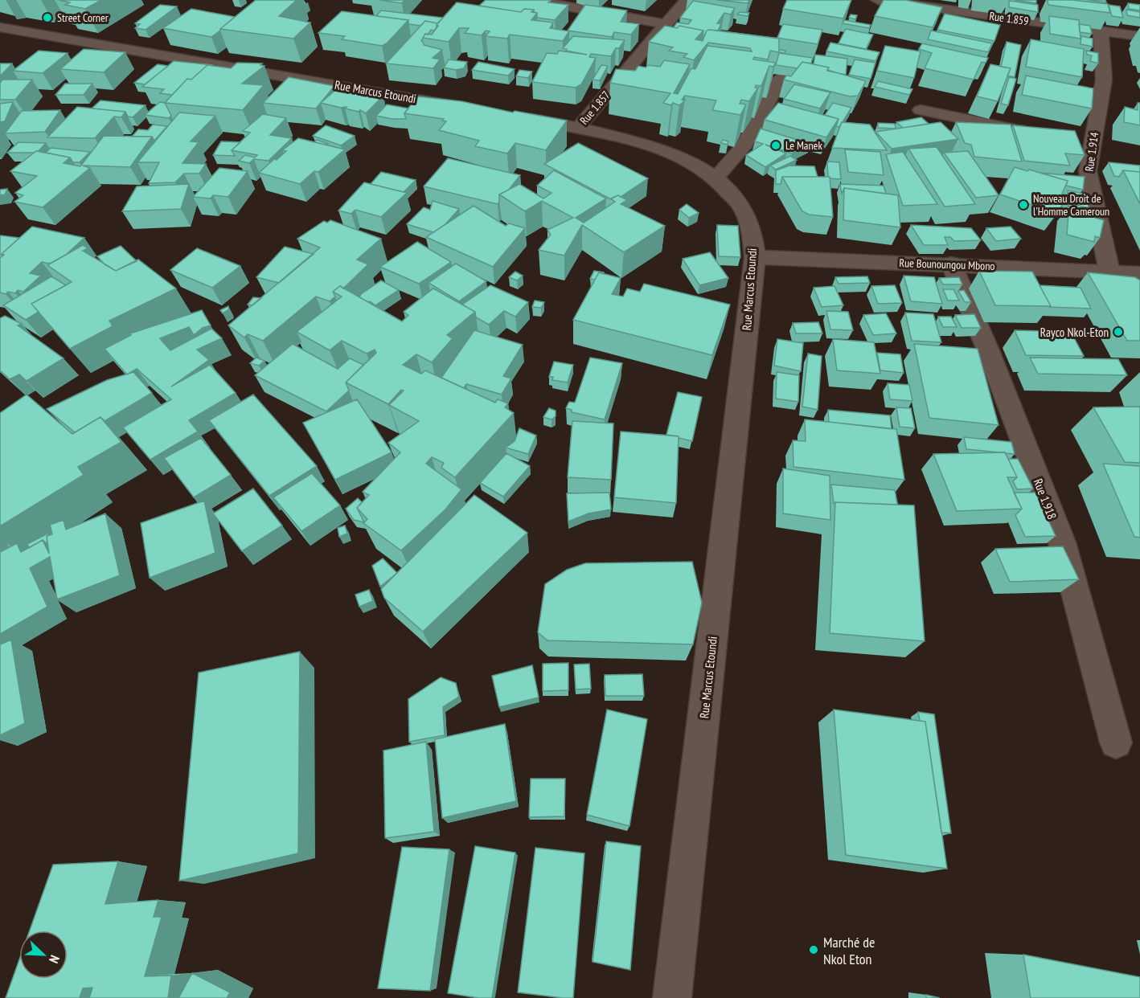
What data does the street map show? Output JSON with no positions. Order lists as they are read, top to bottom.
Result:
{
  "streets": {
    "street": [
      "Rue 1.859",
      "Rue Marcus Etoundi",
      "Rue 1.857",
      "Rue 1.914",
      "Rue Bounoungou Mbono",
      "Rue 1.918"
    ]
  },
  "crossings": [
    ["Rue 1.859", "Rue 1.914"],
    ["Rue Marcus Etoundi", "Rue 1.857"],
    ["Rue Marcus Etoundi", "Rue Bounoungou Mbono"],
    ["Rue 1.914", "Rue Bounoungou Mbono"],
    ["Rue Bounoungou Mbono", "Rue 1.918"]
  ],
  "places": [
    "Street Corner",
    "Le Manek",
    "Nouveau Droit de l'Homme Cameroun",
    "Rayco Nkol-Eton",
    "Marché de Nkol Eton"
  ],
  "north": "bottom right"
}
